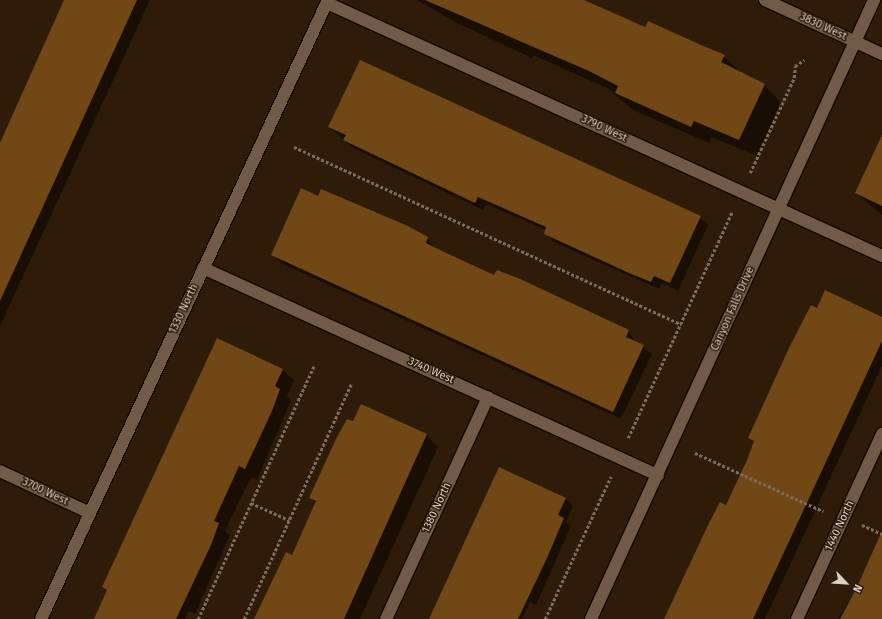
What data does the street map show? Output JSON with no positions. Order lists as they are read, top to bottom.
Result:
{
  "streets": {
    "street": [
      "3830 West",
      "3790 West",
      "1330 North",
      "Canyon Falls Drive",
      "3740 West",
      "3700 West",
      "1380 North",
      "1440 North"
    ]
  },
  "crossings": [
    ["3830 West", "Canyon Falls Drive"],
    ["3790 West", "1330 North"],
    ["3790 West", "Canyon Falls Drive"],
    ["1330 North", "3740 West"],
    ["1330 North", "3700 West"],
    ["Canyon Falls Drive", "3740 West"],
    ["3740 West", "1380 North"]
  ],
  "north": "bottom right"
}
